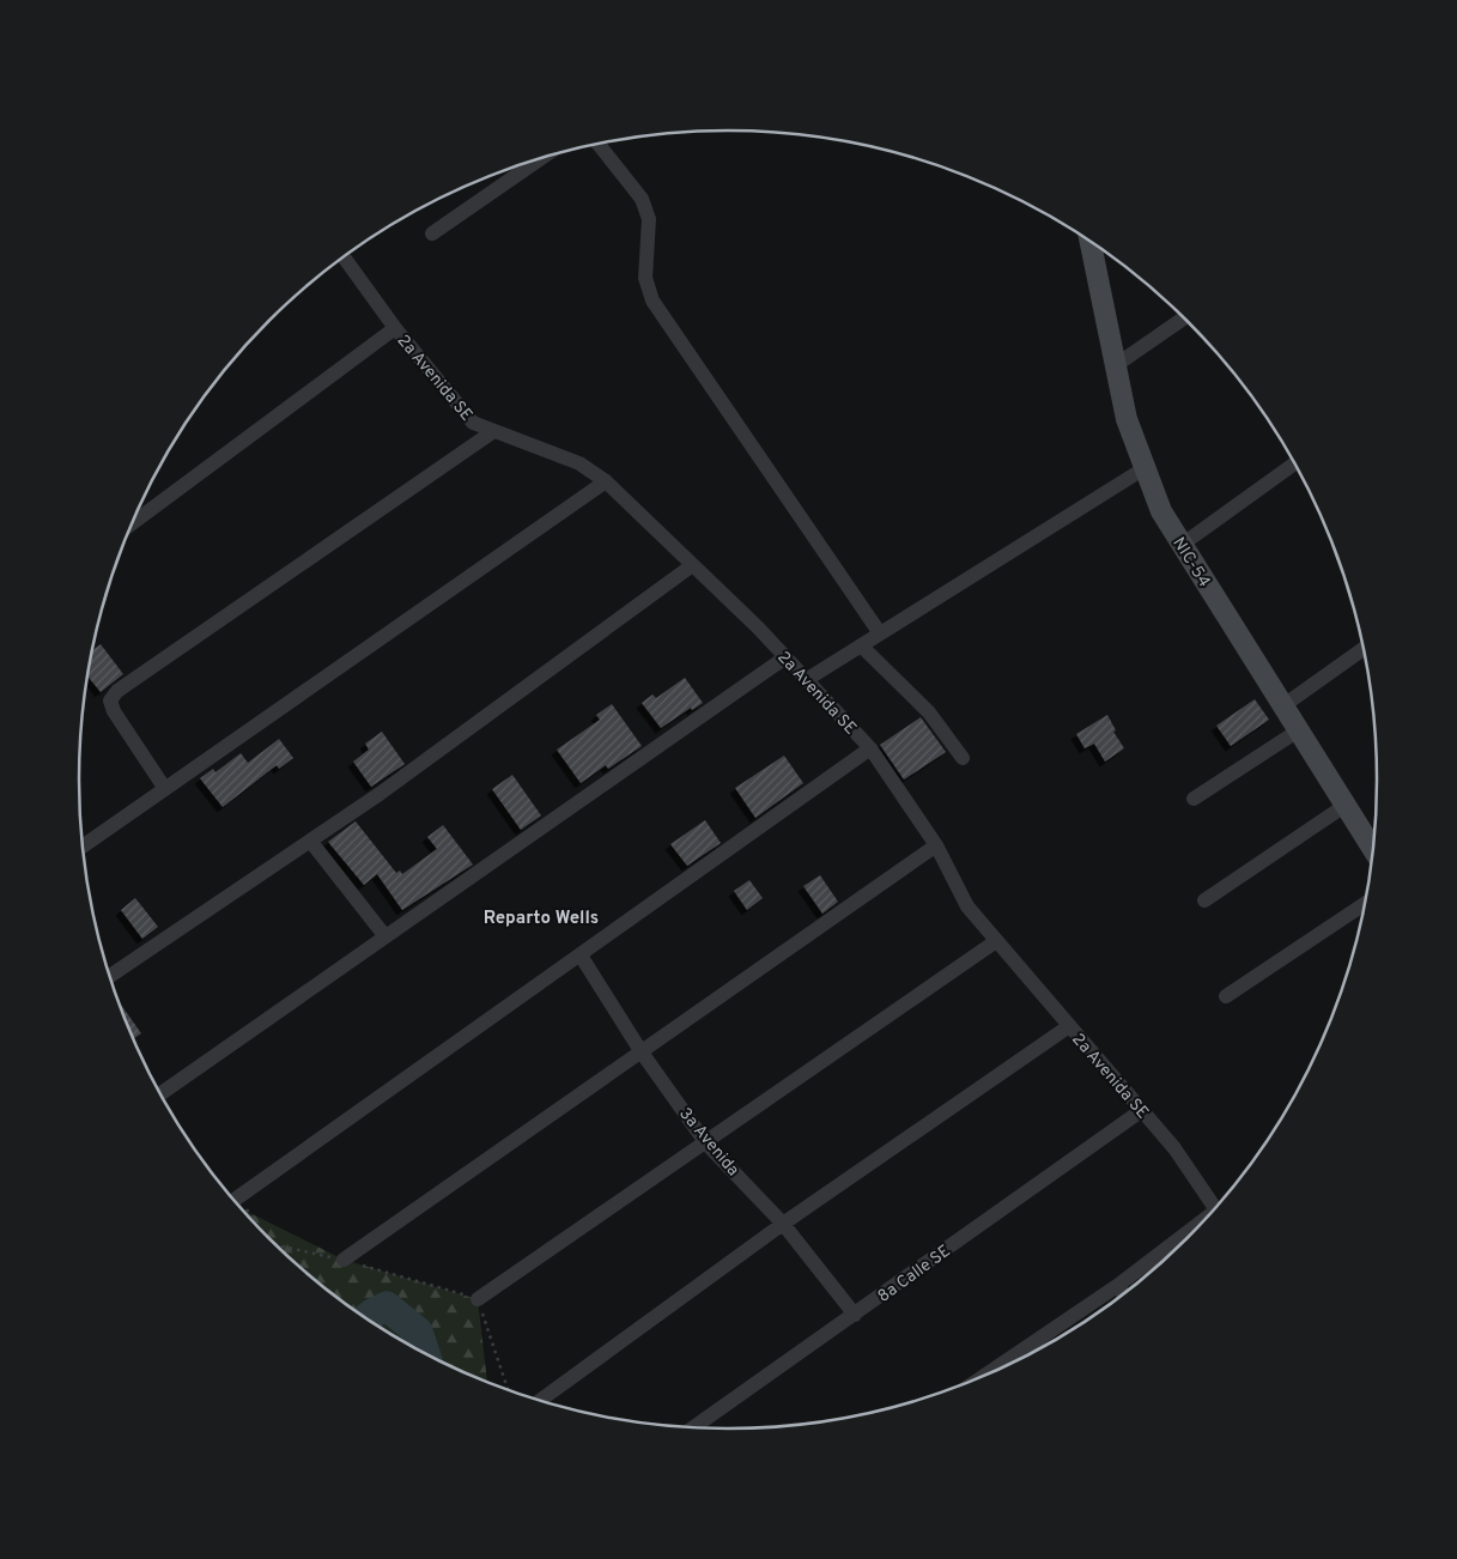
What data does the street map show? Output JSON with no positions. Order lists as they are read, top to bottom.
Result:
{
  "streets": {
    "main road": ["NIC-54"],
    "street": ["2a Avenida SE", "3a Avenida", "8a Calle SE"]
  },
  "crossings": [
    ["2a Avenida SE", "8a Calle SE"],
    ["3a Avenida", "8a Calle SE"]
  ],
  "districts": ["Reparto Wells"]
}
